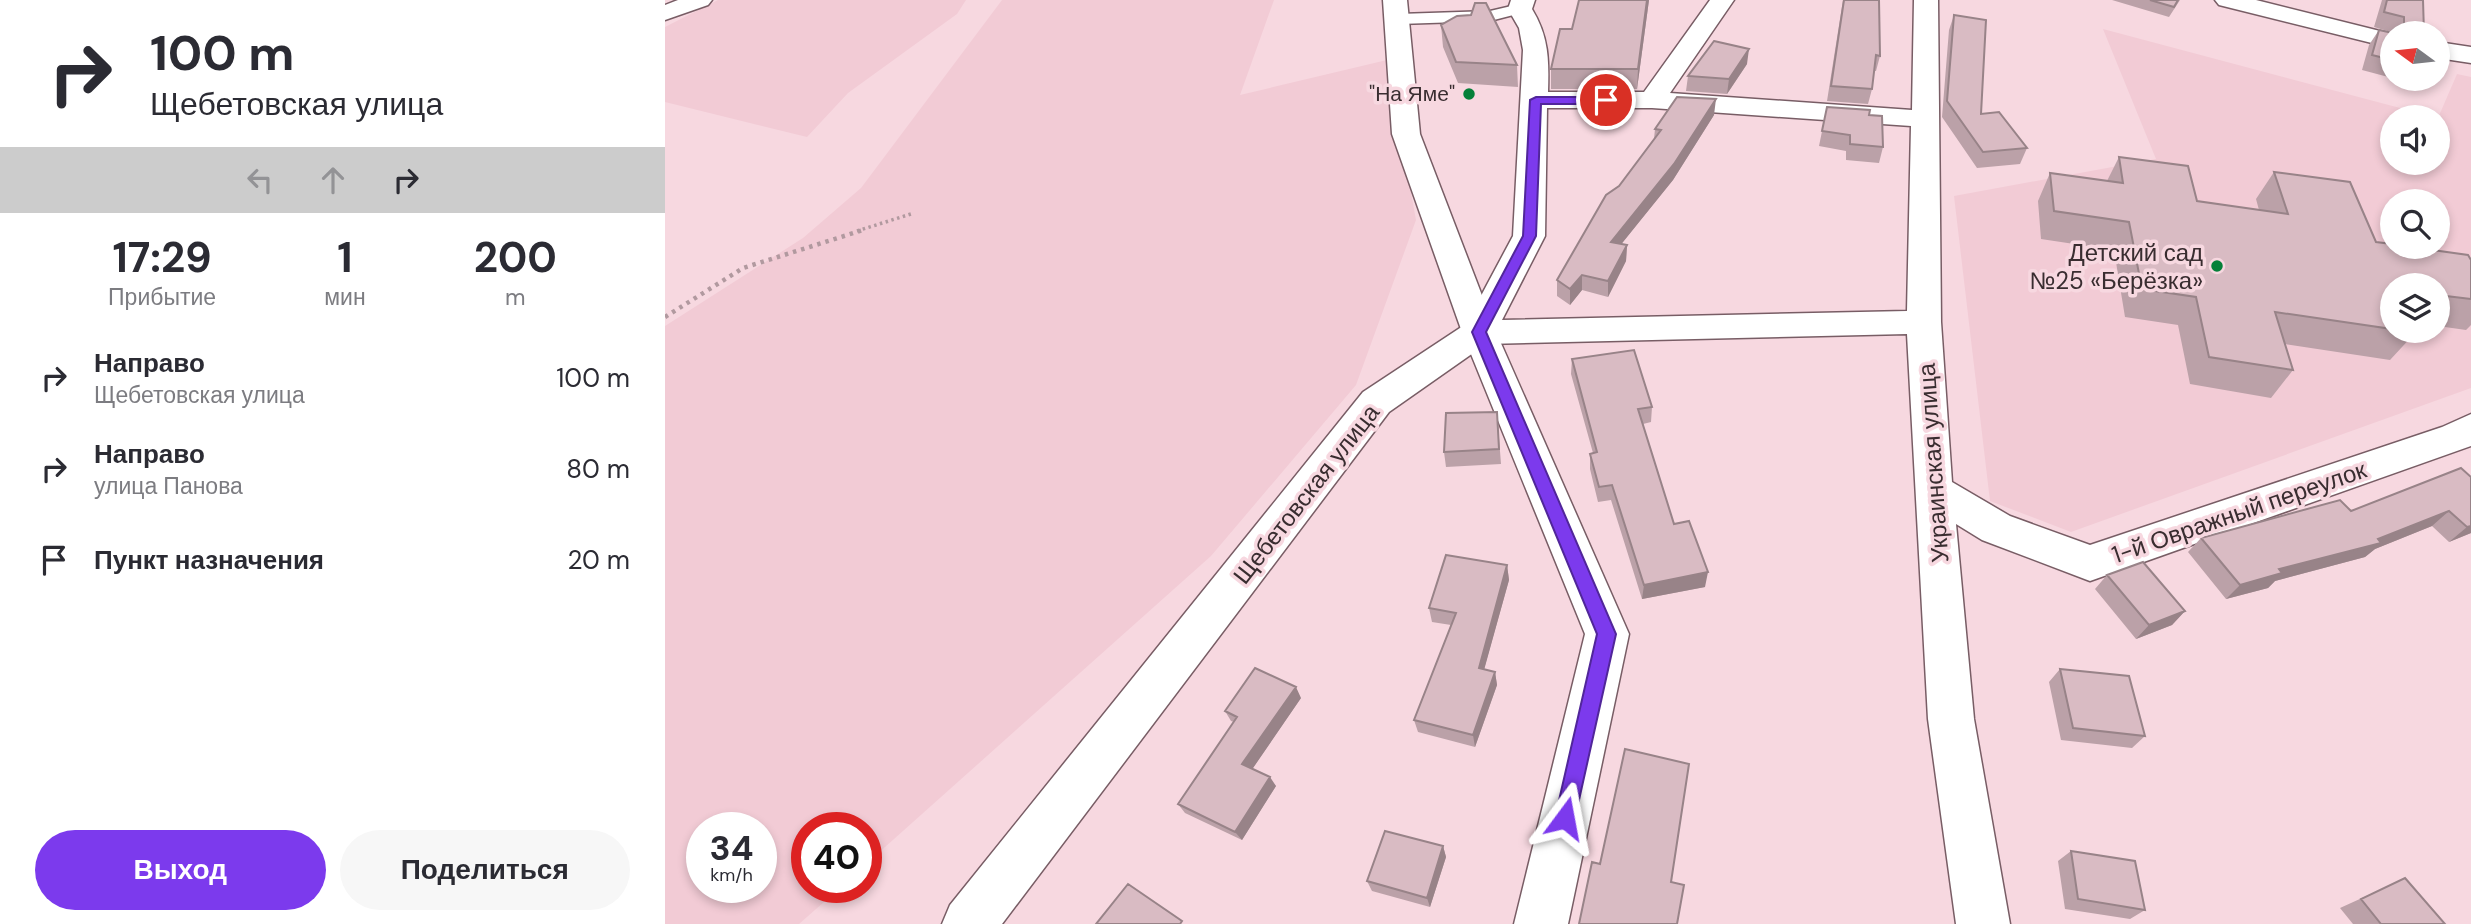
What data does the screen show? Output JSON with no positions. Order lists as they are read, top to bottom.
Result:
{
  "streets": {
    "street": ["Украинская улица", "Щебетовская улица", "1-й Овражный переулок"]
  },
  "crossings": [
    ["Украинская улица", "1-й Овражный переулок"]
  ],
  "places": ["\"На Яме\"", "Детский сад №25 «Берёзка»"],
  "north": "left",
  "page": {
    "turn": ["100 m", "Щебетовская улица"],
    "eta": [
      "17:29",
      "Прибытие",
      "1",
      "мин",
      "200",
      "m"
    ],
    "list": [
      {
        "name": "Направо",
        "note": "Щебетовская улица",
        "value": "100 m"
      },
      {
        "name": "Направо",
        "note": "улица Панова",
        "value": "80 m"
      },
      {
        "name": "Пункт назначения",
        "value": "20 m"
      }
    ],
    "speed": "34 km/h",
    "limit": "40",
    "buttons": ["Выход", "Поделиться"]
  }
}
